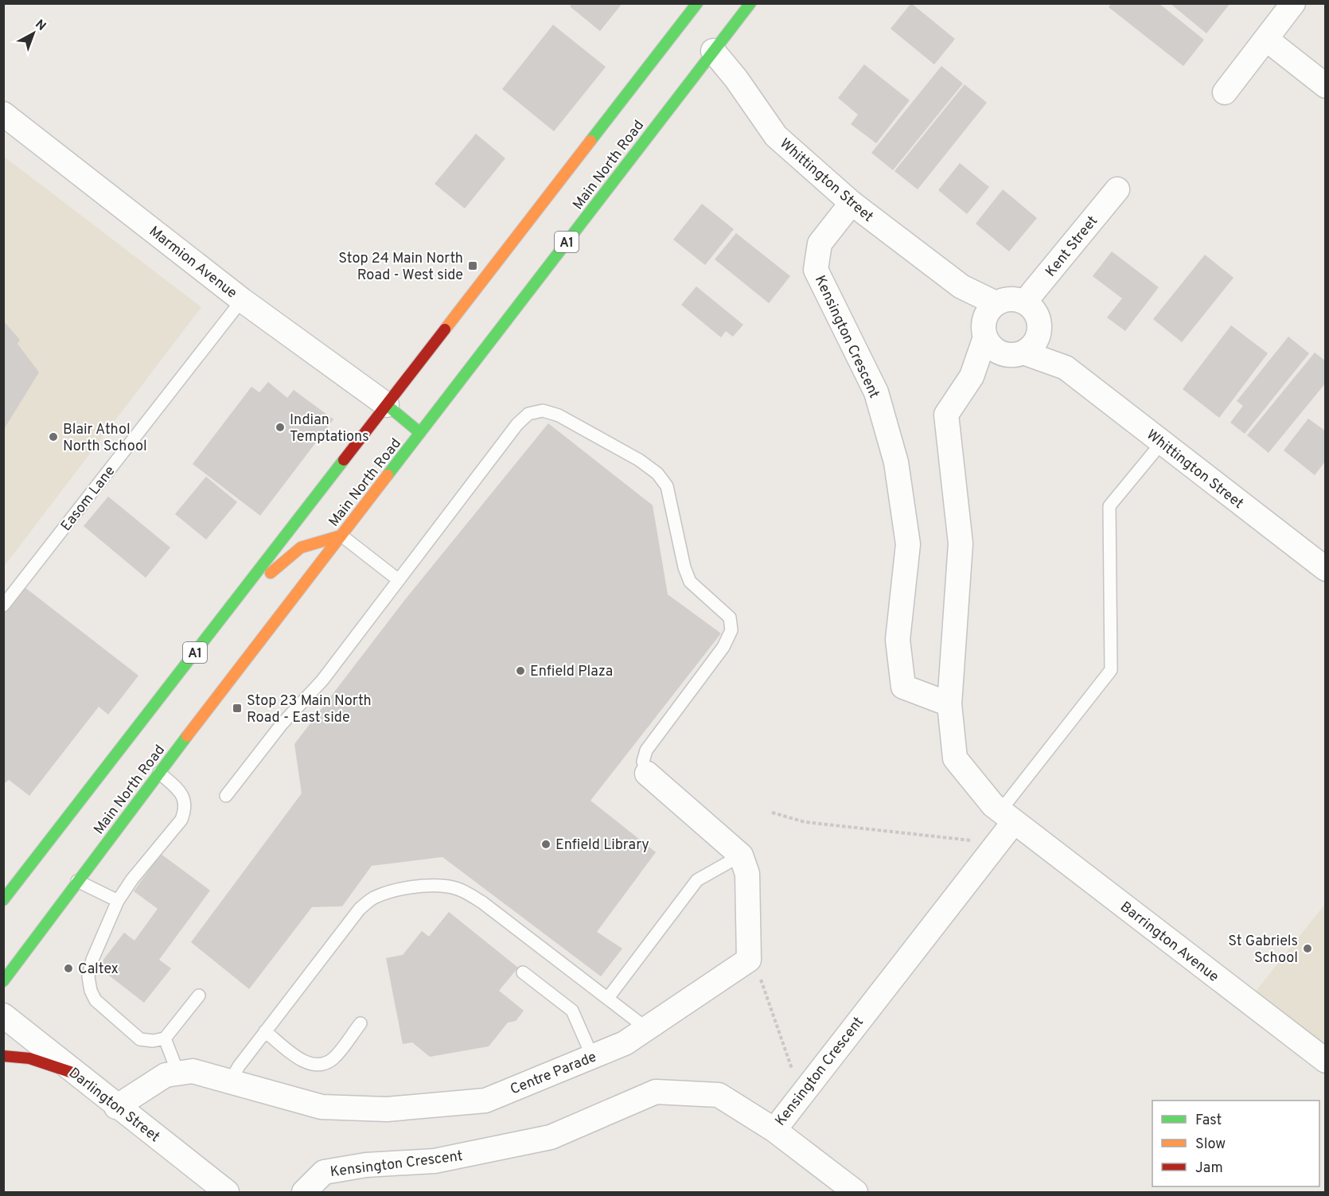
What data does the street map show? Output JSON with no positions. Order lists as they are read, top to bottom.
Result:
{
  "streets": {
    "highway": ["Main North Road", "A1"],
    "street": [
      "Whittington Street",
      "Kent Street",
      "Marmion Avenue",
      "Kensington Crescent",
      "Barrington Avenue",
      "Centre Parade",
      "Darlington Street"
    ],
    "lane": ["Easom Lane"]
  },
  "crossings": [
    ["Main North Road", "Whittington Street"],
    ["Main North Road", "Marmion Avenue"],
    ["Whittington Street", "Kent Street"],
    ["Whittington Street", "Kensington Crescent"],
    ["Marmion Avenue", "Easom Lane"],
    ["Kensington Crescent", "Barrington Avenue"],
    ["Centre Parade", "Darlington Street"]
  ],
  "places": {
    "transit": ["Stop 24 Main North Road - West side", "Stop 23 Main North Road - East side"],
    "other": [
      "Indian Temptations",
      "Blair Athol North School",
      "Enfield Plaza",
      "Enfield Library",
      "St Gabriels School",
      "Caltex"
    ]
  },
  "legend": ["Fast", "Slow", "Jam"],
  "north": "top right"
}
